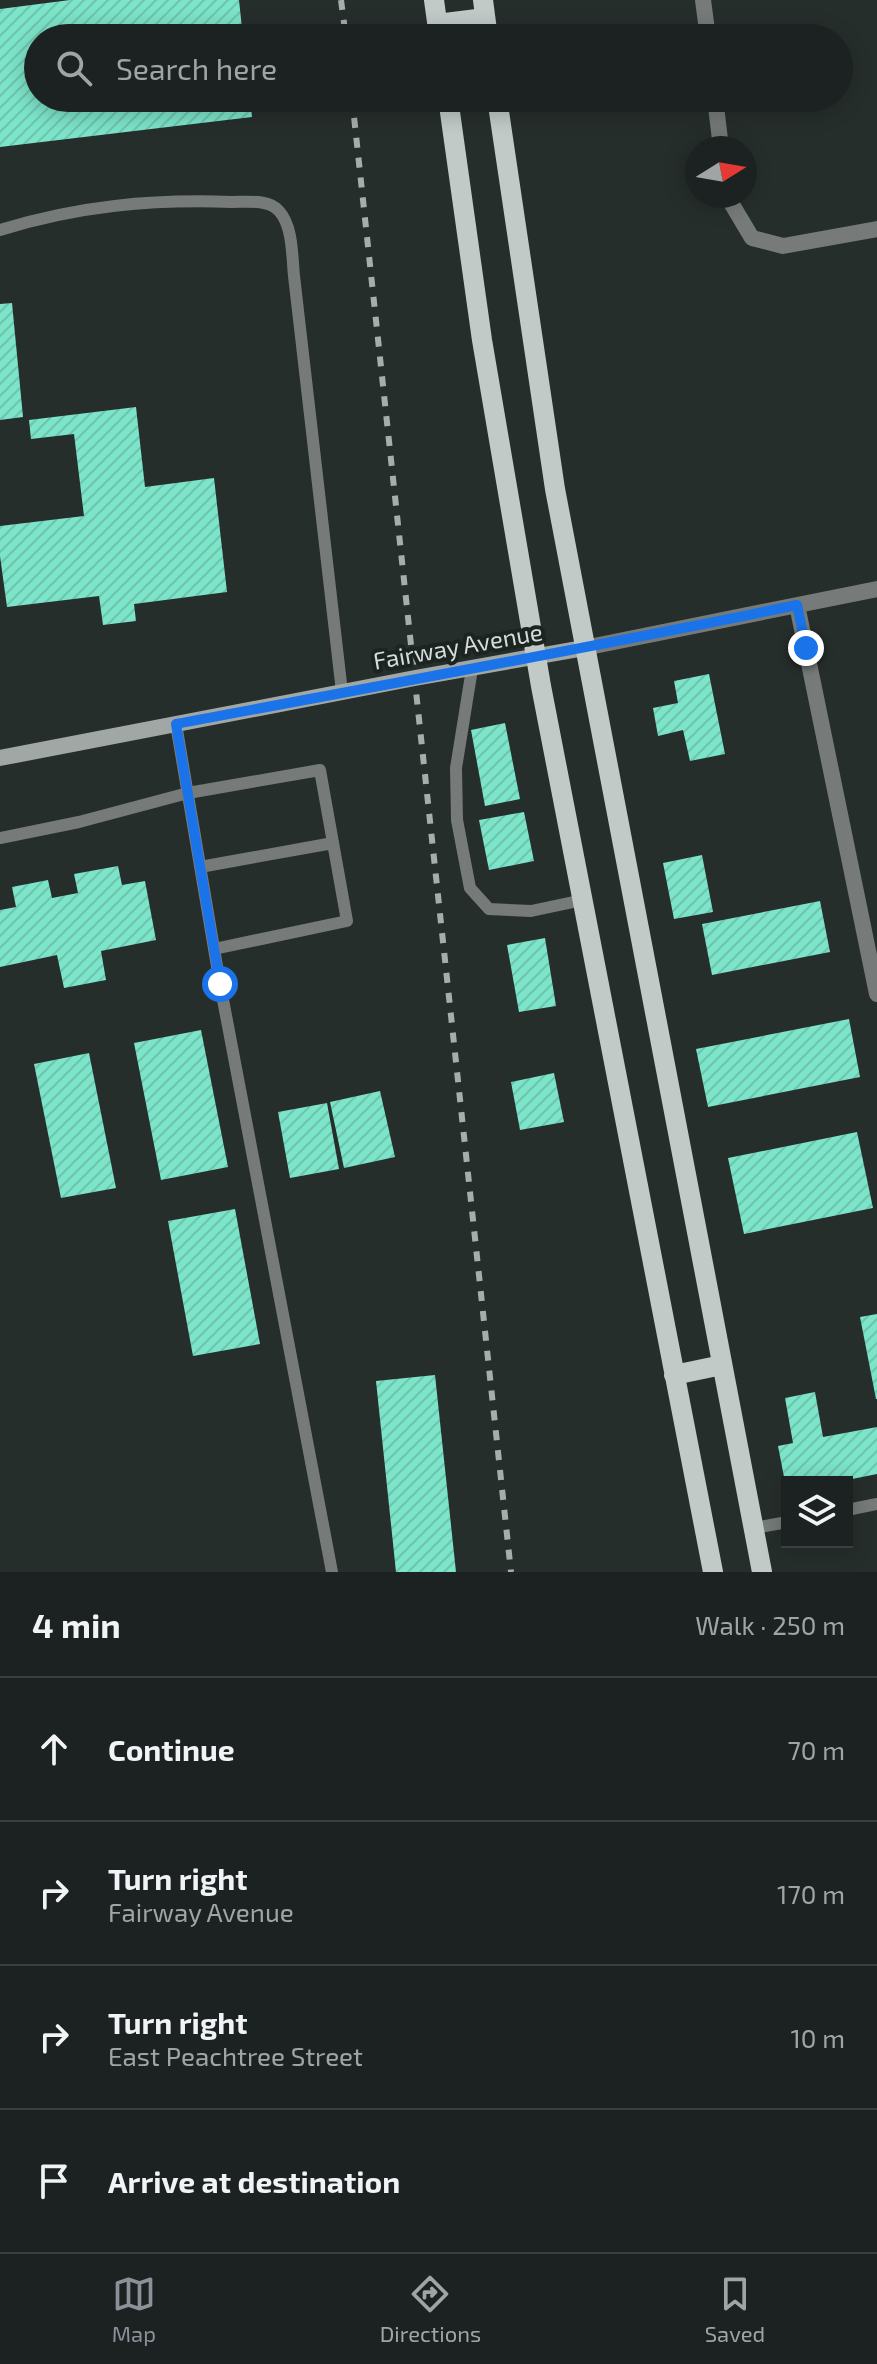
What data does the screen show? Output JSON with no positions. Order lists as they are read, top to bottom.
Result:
{
  "streets": {
    "street": ["Fairway Avenue"]
  },
  "north": "right",
  "page": {
    "search": "Search here",
    "heading": ["4 min", "Walk · 250 m"],
    "list": [
      ["Continue", "70 m"],
      ["Turn right", "Fairway Avenue", "170 m"],
      ["Turn right", "East Peachtree Street", "10 m"],
      "Arrive at destination"
    ],
    "nav": ["Map", "Directions", "Saved"]
  }
}
